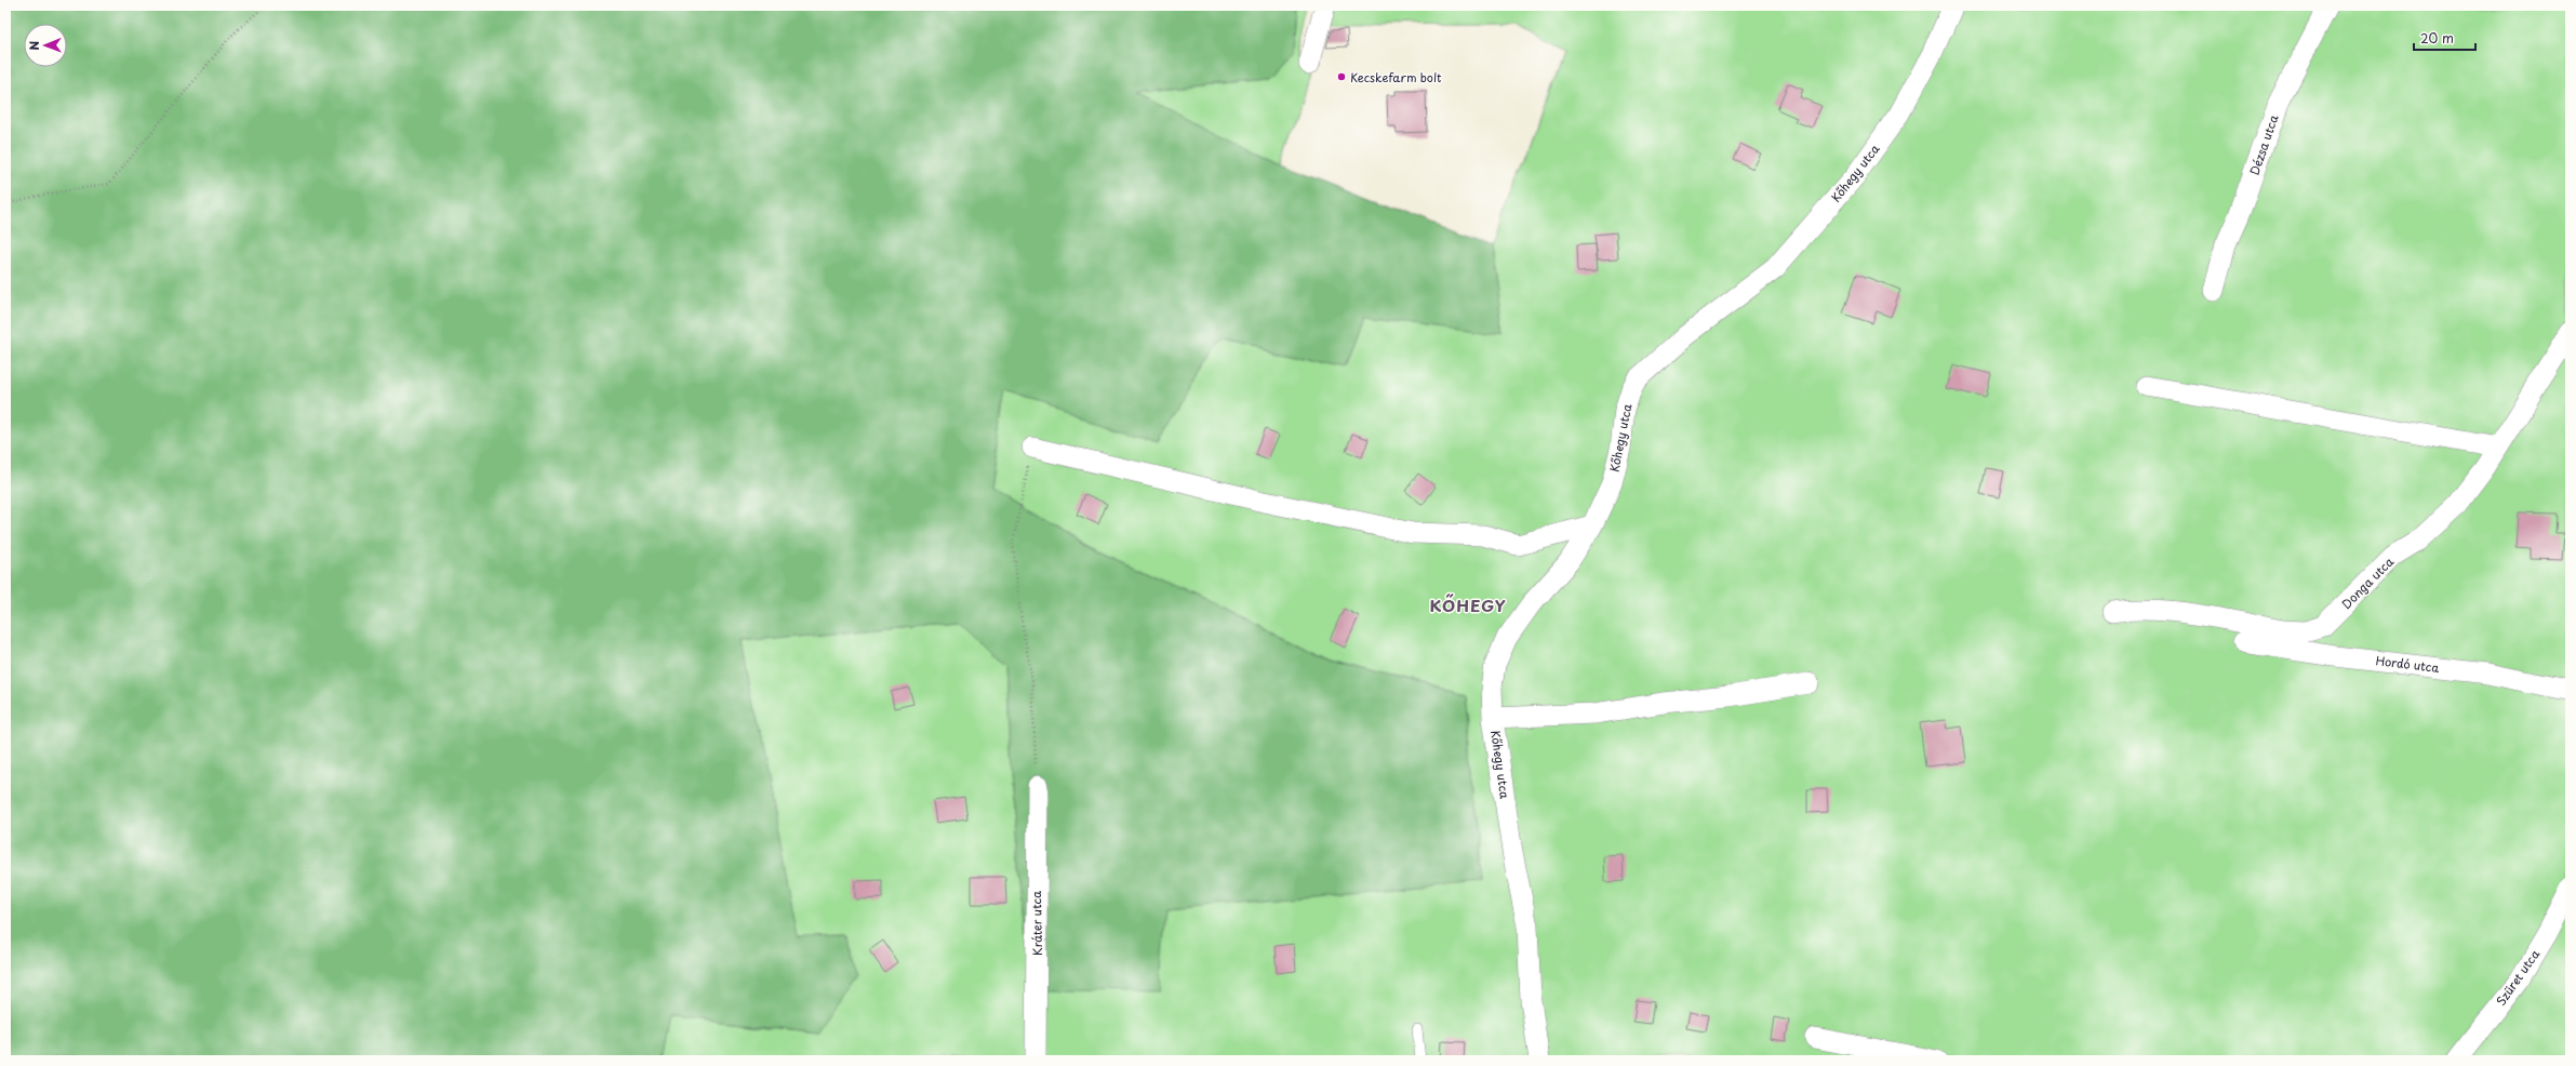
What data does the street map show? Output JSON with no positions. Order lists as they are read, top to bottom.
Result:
{
  "streets": {
    "street": [
      "Dézsa utca",
      "Kőhegy utca",
      "Donga utca",
      "Hordó utca",
      "Kráter utca",
      "Szüret utca"
    ]
  },
  "crossings": [
    ["Donga utca", "Hordó utca"]
  ],
  "districts": ["KŐHEGY"],
  "places": ["Kecskefarm bolt"],
  "scale_bar": "20 m",
  "north": "left"
}
